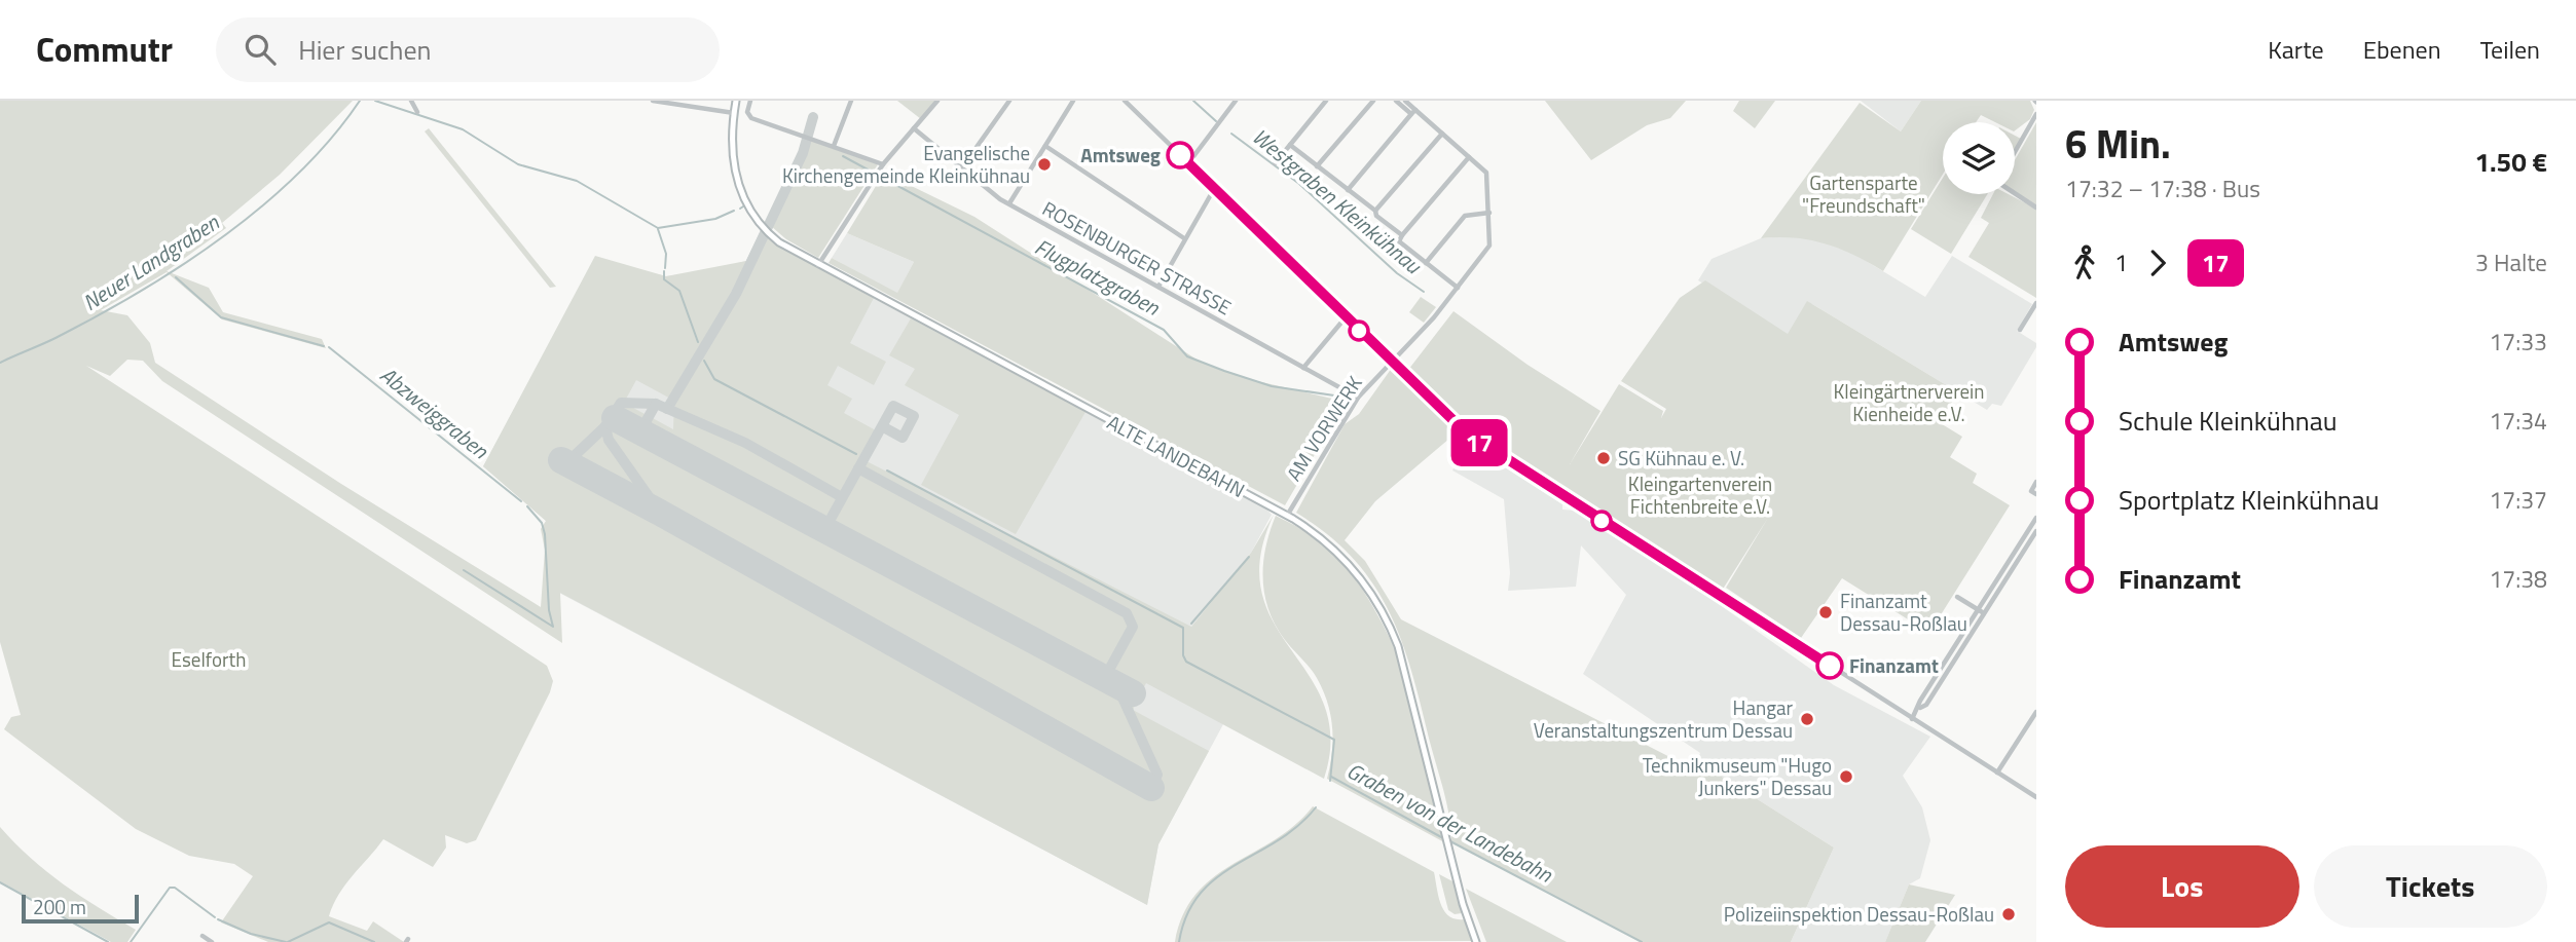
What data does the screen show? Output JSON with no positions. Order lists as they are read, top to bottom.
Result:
{
  "streets": {
    "main road": ["ALTE LANDEBAHN"],
    "street": ["ROSENBURGER STRASSE", "AM VORWERK"]
  },
  "crossings": [
    ["ROSENBURGER STRASSE", "AM VORWERK"],
    ["AM VORWERK", "ALTE LANDEBAHN"]
  ],
  "water": [
    "Westgraben Kleinkühnau",
    "Neuer Landgraben",
    "Flugplatzgraben",
    "Abzweiggraben",
    "Graben von der Landebahn"
  ],
  "parks": [
    "Gartensparte \"Freundschaft\"",
    "Kleingärtnerverein Kienheide e.V.",
    "Kleingartenverein Fichtenbreite e.V.",
    "Eselforth"
  ],
  "places": [
    "Amtsweg",
    "Evangelische Kirchengemeinde Kleinkühnau",
    "SG Kühnau e. V.",
    "Finanzamt Dessau-Roßlau",
    "Finanzamt",
    "Hangar Veranstaltungszentrum Dessau",
    "Technikmuseum \"Hugo Junkers\" Dessau",
    "Polizeiinspektion Dessau-Roßlau"
  ],
  "lines": ["bus line 17"],
  "scale_bar": "200 m",
  "page": {
    "header": "Commutr",
    "search": "Hier suchen",
    "nav": ["Karte", "Ebenen", "Teilen"],
    "on_map": "17",
    "heading": ["6 Min.", "17:32 – 17:38 · Bus", "1.50 €"],
    "legs": ["1", "17", "3 Halte"],
    "list": [
      {
        "name": "Amtsweg",
        "value": "17:33"
      },
      {
        "name": "Schule Kleinkühnau",
        "value": "17:34"
      },
      {
        "name": "Sportplatz Kleinkühnau",
        "value": "17:37"
      },
      {
        "name": "Finanzamt",
        "value": "17:38"
      }
    ],
    "buttons": ["Los", "Tickets"],
    "scale": "200 m"
  }
}
